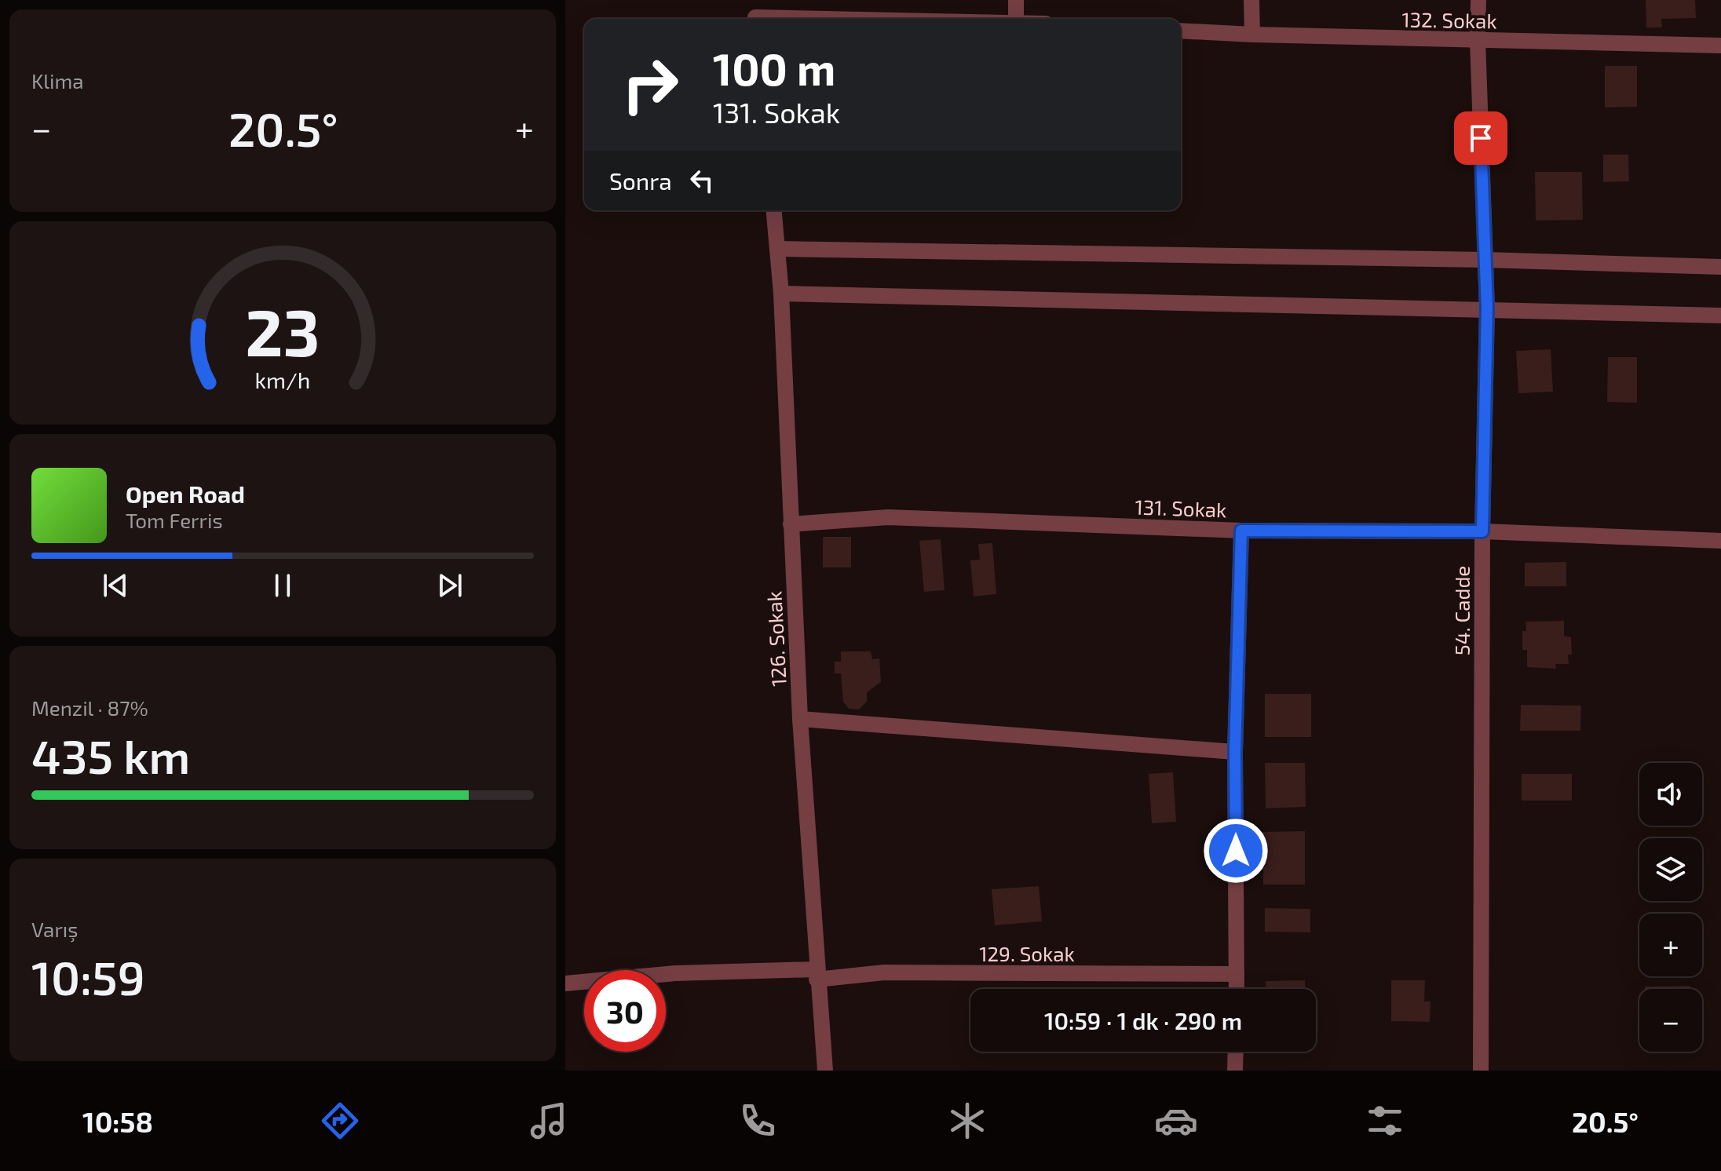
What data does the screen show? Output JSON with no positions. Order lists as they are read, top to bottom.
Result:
{
  "streets": {
    "street": [
      "132. Sokak",
      "131. Sokak",
      "54. Cadde",
      "126. Sokak",
      "129. Sokak"
    ]
  },
  "crossings": [
    ["132. Sokak", "54. Cadde"],
    ["131. Sokak", "54. Cadde"],
    ["131. Sokak", "126. Sokak"],
    ["126. Sokak", "129. Sokak"]
  ],
  "page": {
    "tile": [
      "Klima",
      ["Menzil · 87%", "435 km"],
      ["Varış", "10:59"]
    ],
    "turn": ["100 m", "131. Sokak"],
    "heat": ["−", "20.5°", "+"],
    "then": "Sonra",
    "song": ["Open Road", "Tom Ferris"],
    "map_buttons": ["+", "−"],
    "limit": "30",
    "trip": "10:59 · 1 dk · 290 m",
    "tabs": ["10:58", "20.5°"],
    "gauge": ["23", "km/h"]
  }
}
